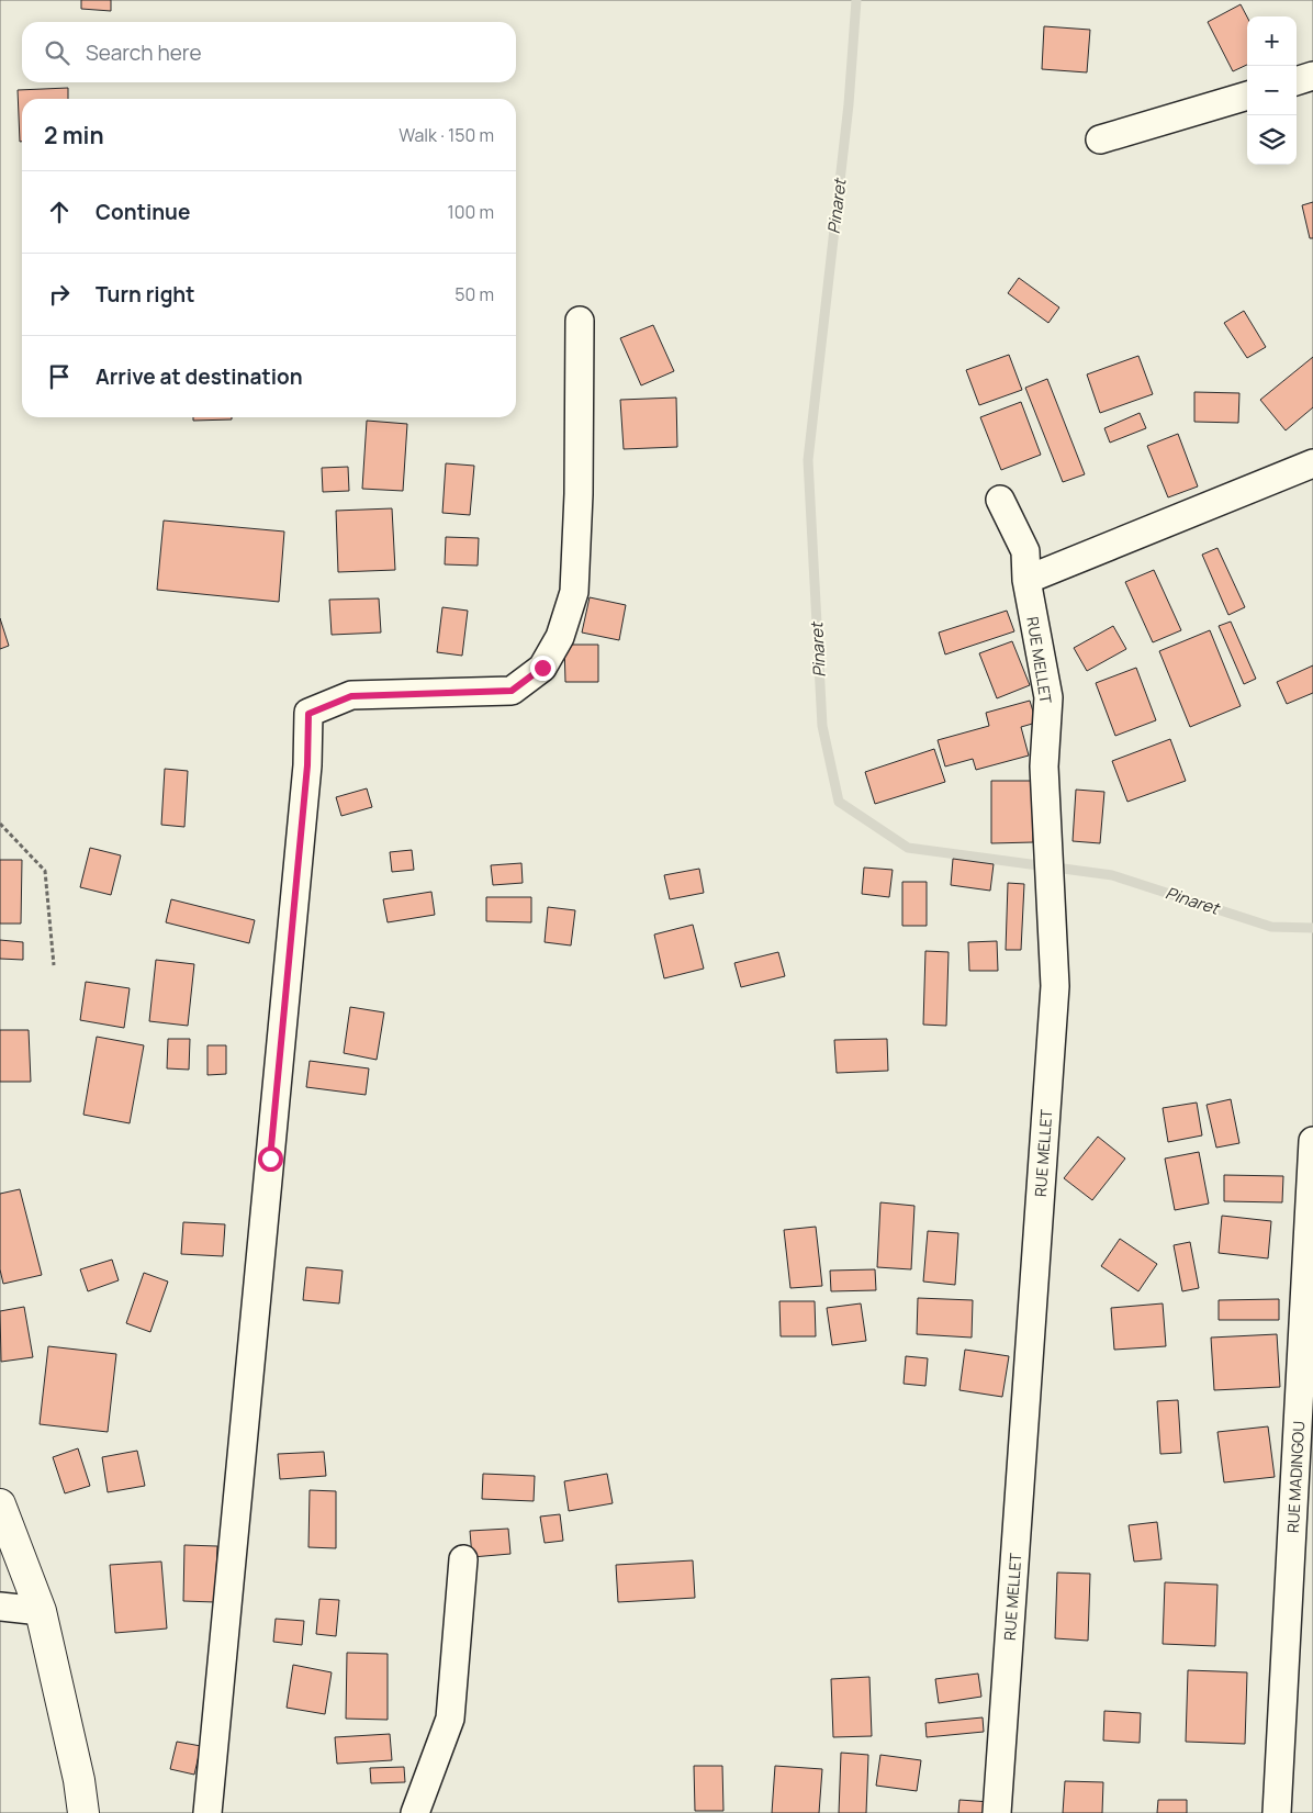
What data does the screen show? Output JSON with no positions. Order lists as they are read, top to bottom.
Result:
{
  "streets": {
    "street": ["RUE MELLET", "RUE MADINGOU"]
  },
  "water": ["Pinaret"],
  "page": {
    "map_buttons": ["+", "−"],
    "search": "Search here",
    "heading": ["2 min", "Walk · 150 m"],
    "list": [
      ["Continue", "100 m"],
      ["Turn right", "50 m"],
      "Arrive at destination"
    ]
  }
}
